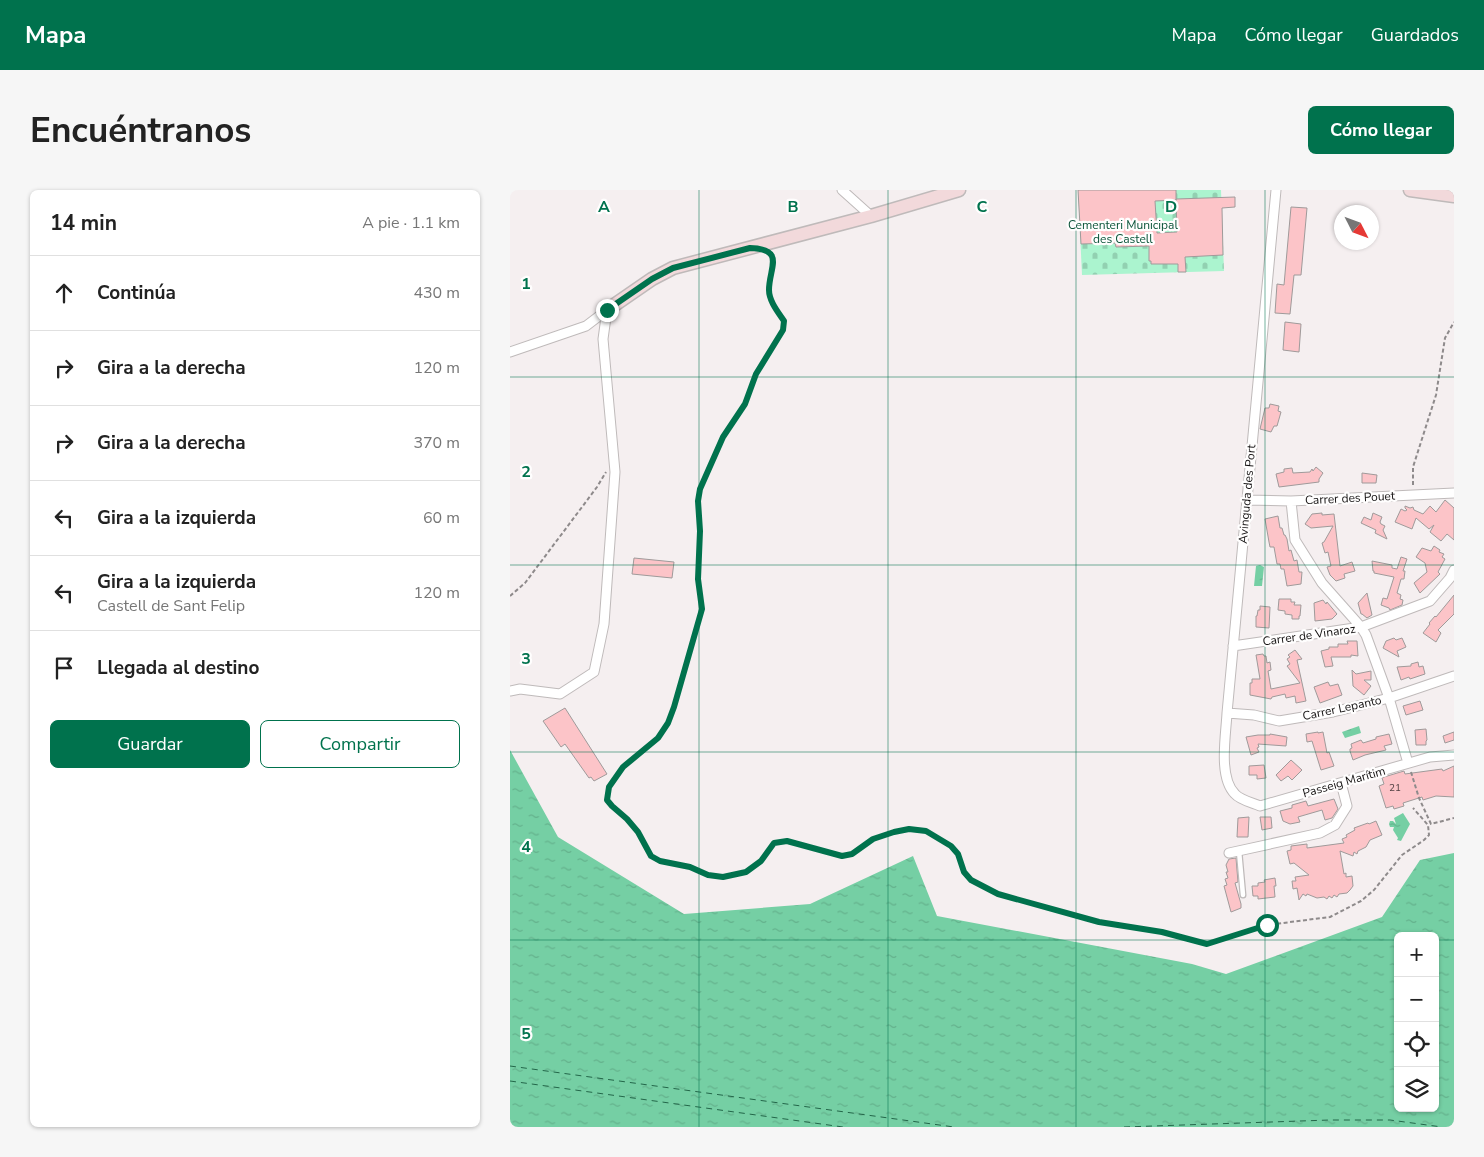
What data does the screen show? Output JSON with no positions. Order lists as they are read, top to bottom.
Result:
{
  "streets": {
    "street": [
      "Avinguda des Port",
      "Carrer des Pouet",
      "Carrer de Vinaroz",
      "Carrer Lepanto",
      "Passeig Marítim"
    ]
  },
  "crossings": [
    ["Avinguda des Port", "Carrer des Pouet"],
    ["Avinguda des Port", "Carrer de Vinaroz"],
    ["Avinguda des Port", "Carrer Lepanto"],
    ["Avinguda des Port", "Passeig Marítim"]
  ],
  "parks": ["Cementeri Municipal des Castell"],
  "house_numbers": ["21"],
  "north": "bottom right",
  "page": {
    "header": "Mapa",
    "nav": ["Mapa", "Cómo llegar", "Guardados"],
    "buttons": [
      "Cómo llegar",
      ["Guardar", "Compartir"]
    ],
    "title": "Encuéntranos",
    "heading": ["14 min", "A pie · 1.1 km"],
    "list": [
      ["Continúa", "430 m"],
      ["Gira a la derecha", "120 m"],
      ["Gira a la derecha", "370 m"],
      ["Gira a la izquierda", "60 m"],
      ["Gira a la izquierda", "Castell de Sant Felip", "120 m"],
      "Llegada al destino"
    ],
    "map_buttons": ["+", "−"]
  },
  "grid": {
    "columns": [
      "A",
      "B",
      "C",
      "D"
    ],
    "rows": [
      "1",
      "2",
      "3",
      "4",
      "5"
    ]
  }
}
